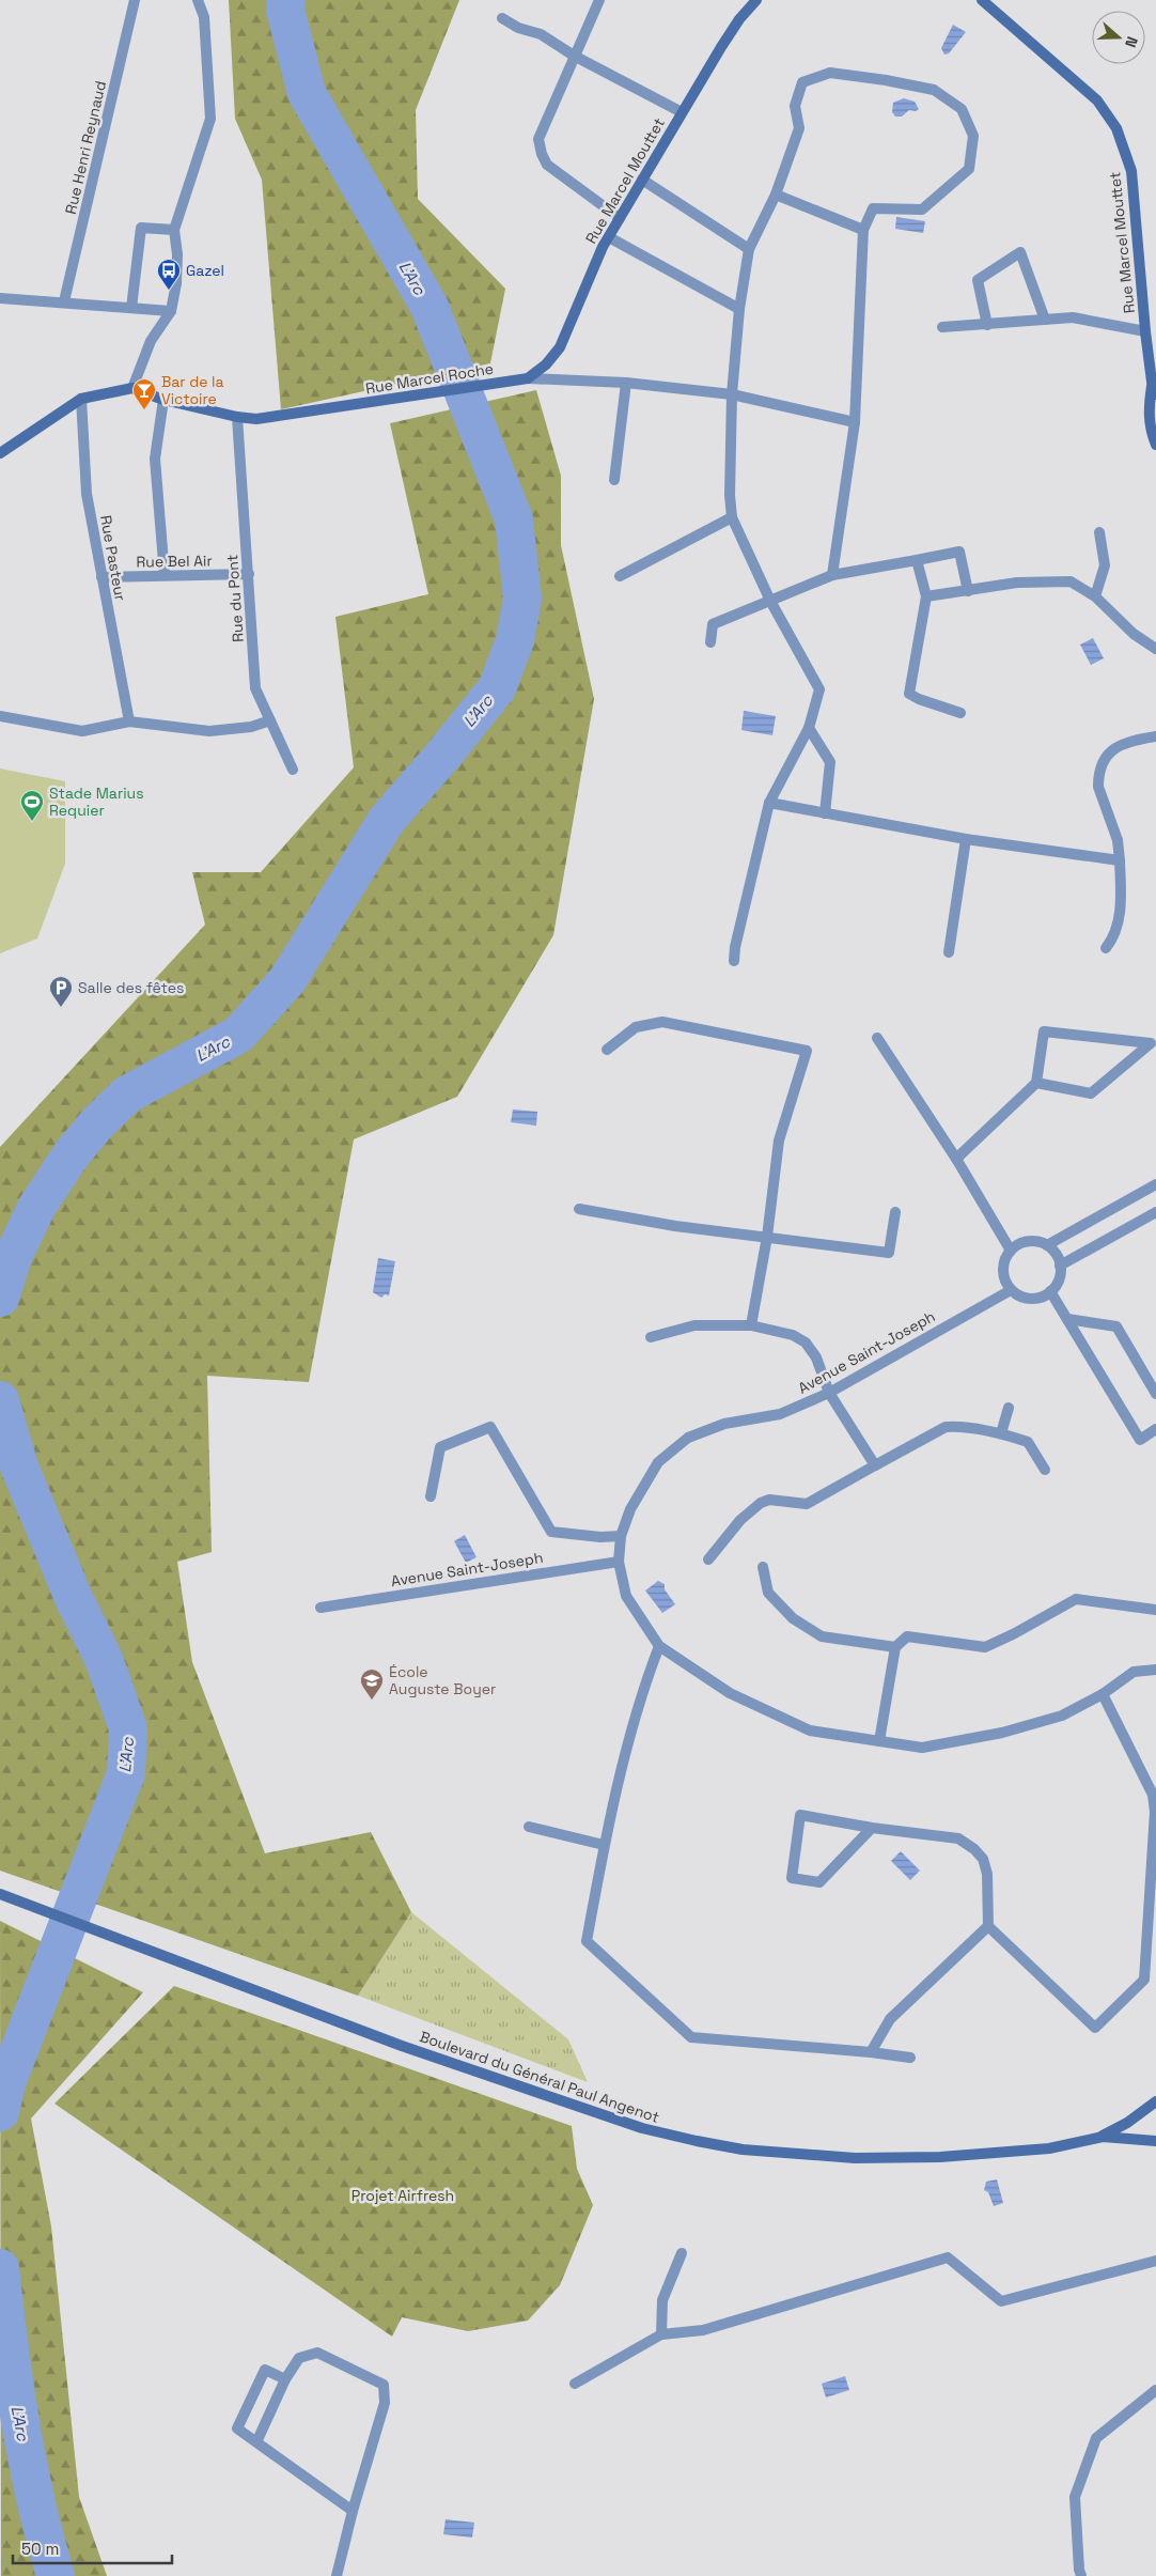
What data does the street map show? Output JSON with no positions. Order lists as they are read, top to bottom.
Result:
{
  "streets": {
    "street": [
      "Rue Henri Reynaud",
      "Rue Marcel Mouttet",
      "Rue Marcel Roche",
      "Rue Pasteur",
      "Rue Bel Air",
      "Rue du Pont",
      "Avenue Saint-Joseph",
      "Boulevard du Général Paul Angenot"
    ]
  },
  "crossings": [
    ["Rue Marcel Mouttet", "Rue Marcel Roche"],
    ["Rue Marcel Roche", "Rue du Pont"],
    ["Rue Pasteur", "Rue Bel Air"],
    ["Rue Bel Air", "Rue du Pont"]
  ],
  "water": ["L'Arc"],
  "parks": ["Projet Airfresh"],
  "places": {
    "bus stop": ["Gazel"],
    "bar": ["Bar de la Victoire"],
    "sports": ["Stade Marius Requier"],
    "parking": ["Salle des fêtes"],
    "school or university": ["École Auguste Boyer"]
  },
  "scale_bar": "50 m",
  "north": "right"
}
